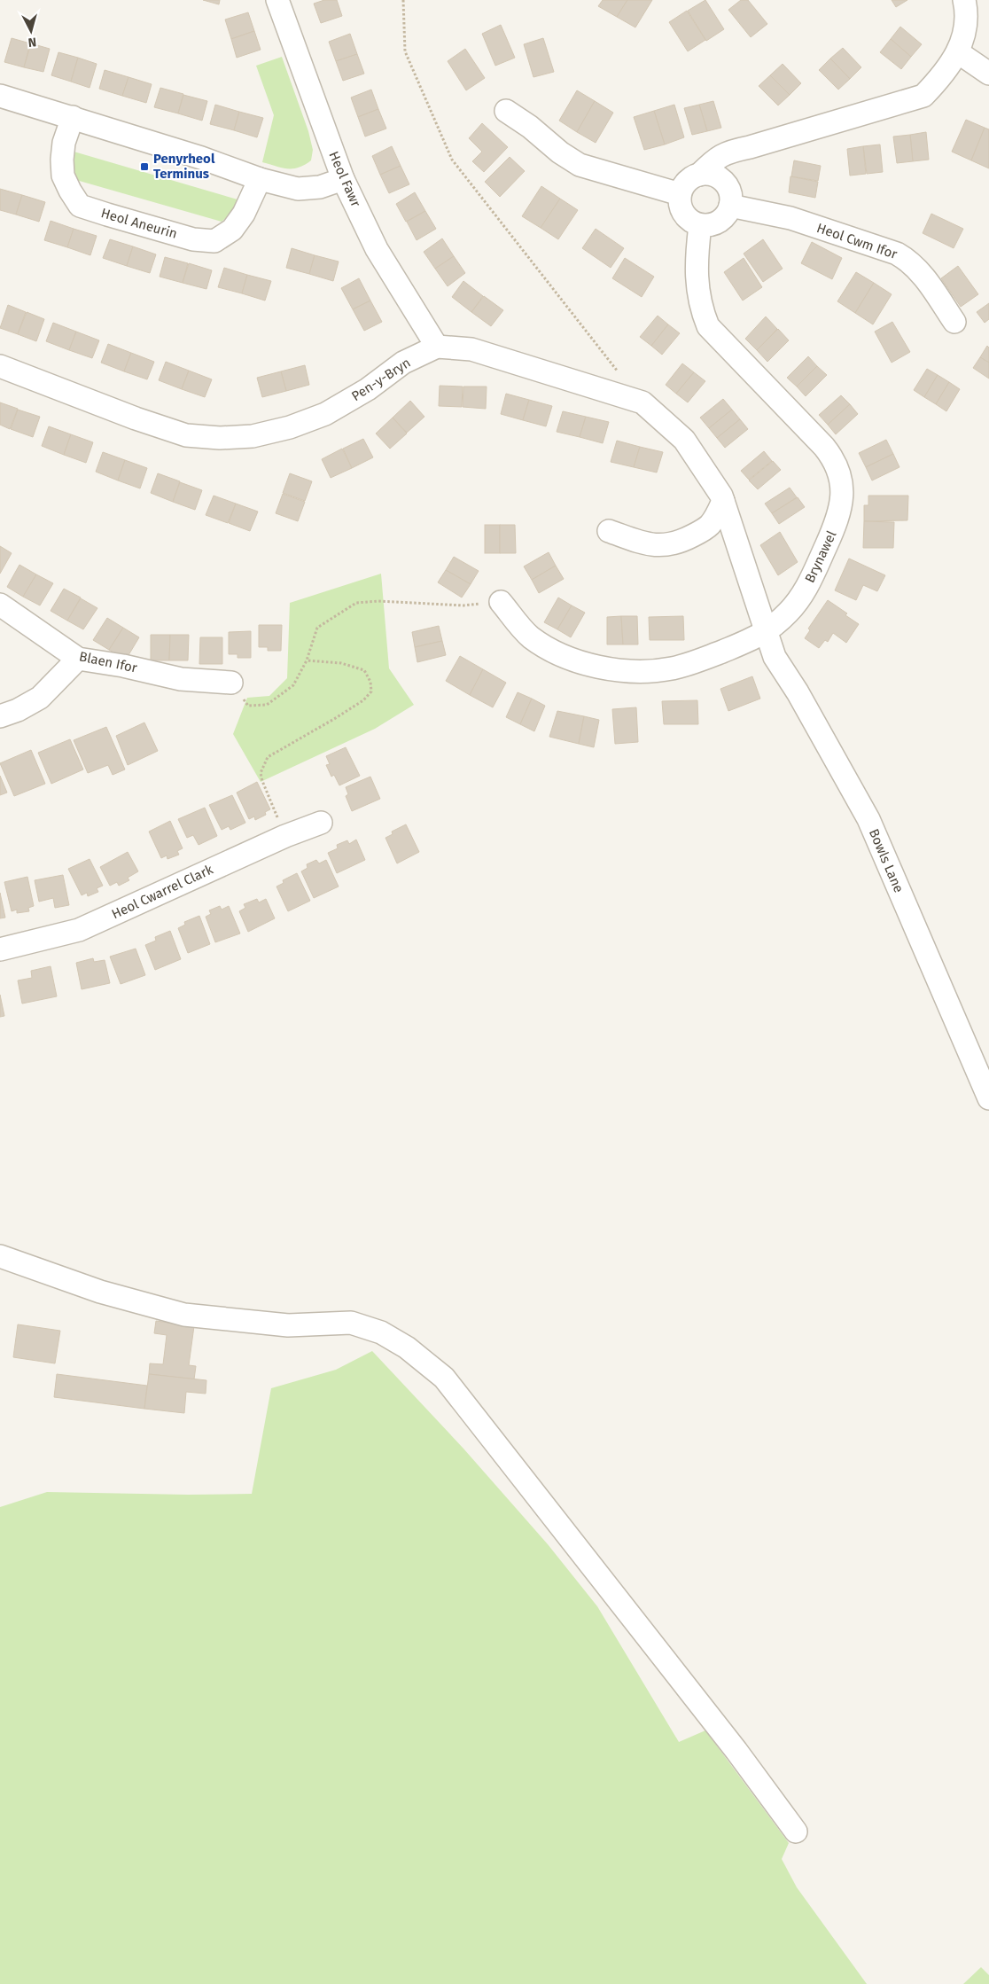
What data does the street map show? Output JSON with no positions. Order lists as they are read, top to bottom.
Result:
{
  "streets": {
    "street": [
      "Heol Fawr",
      "Heol Aneurin",
      "Heol Cwm Ifor",
      "Pen-y-Bryn",
      "Brynawel",
      "Blaen Ifor",
      "Bowls Lane",
      "Heol Cwarrel Clark"
    ]
  },
  "crossings": [
    ["Heol Fawr", "Pen-y-Bryn"],
    ["Heol Cwm Ifor", "Brynawel"],
    ["Pen-y-Bryn", "Bowls Lane"],
    ["Brynawel", "Bowls Lane"]
  ],
  "places": {
    "transit": ["Penyrheol Terminus"]
  },
  "north": "bottom"
}
